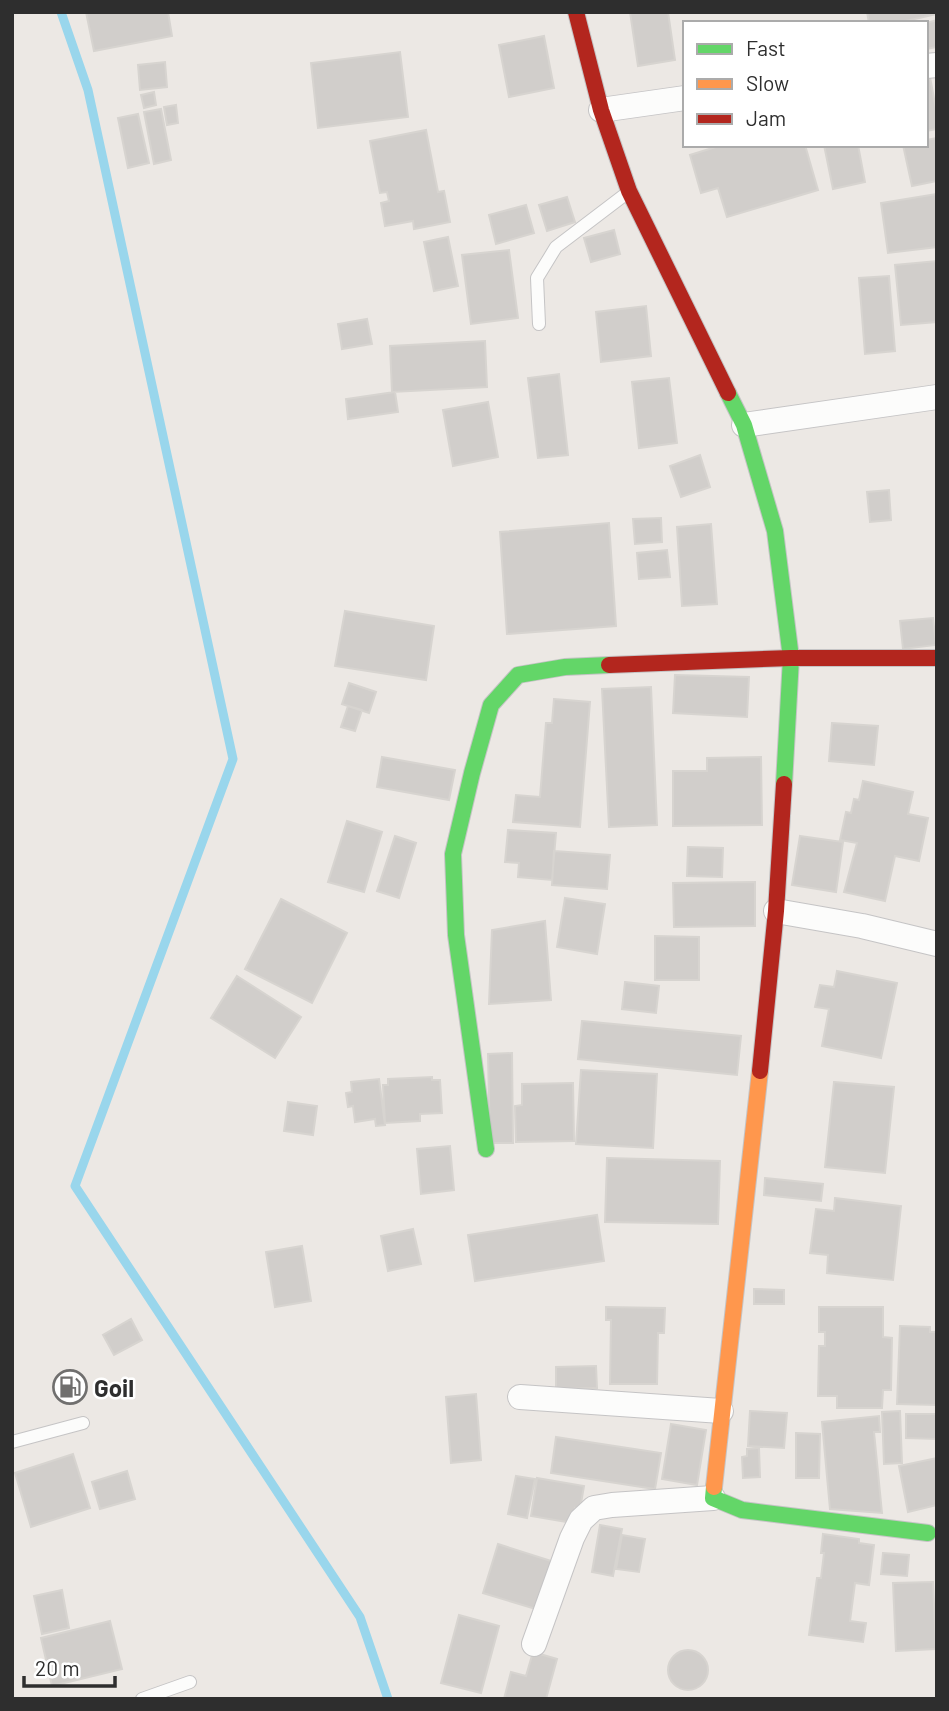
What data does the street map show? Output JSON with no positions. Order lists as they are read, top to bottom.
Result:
{
  "places": {
    "fuel station": ["Goil"]
  },
  "legend": ["Fast", "Slow", "Jam"],
  "scale_bar": "20 m"
}
